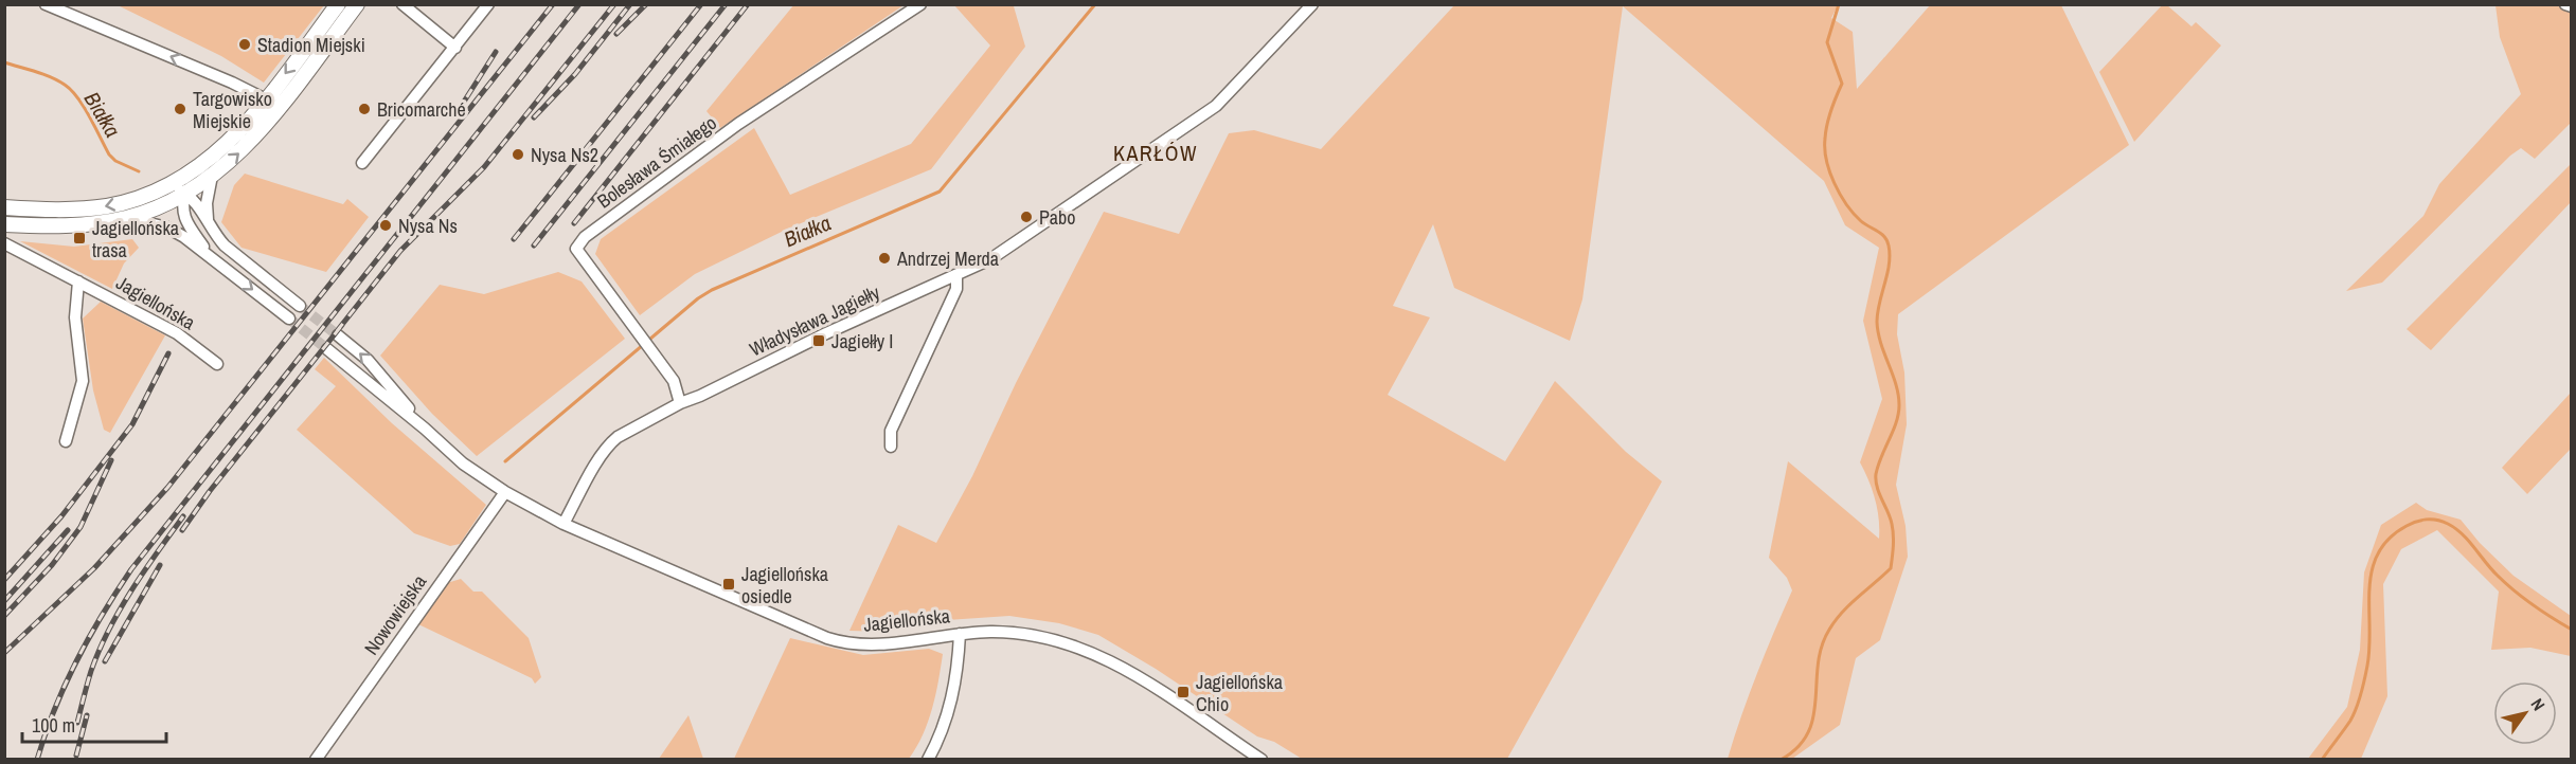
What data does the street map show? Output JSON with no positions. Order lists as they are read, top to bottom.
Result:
{
  "streets": {
    "street": [
      "Bolesława Śmiałego",
      "Jagiellońska",
      "Władysława Jagiełły",
      "Nowowiejska"
    ]
  },
  "crossings": [
    ["Bolesława Śmiałego", "Władysława Jagiełły"],
    ["Jagiellońska", "Władysława Jagiełły"],
    ["Jagiellońska", "Nowowiejska"]
  ],
  "districts": ["KARŁÓW"],
  "water": ["Białka"],
  "places": {
    "other": [
      "Stadion Miejski",
      "Targowisko Miejskie",
      "Bricomarché",
      "Nysa Ns2",
      "Pabo",
      "Nysa Ns",
      "Andrzej Merda"
    ],
    "transit": [
      "Jagiellońska trasa",
      "Jagiełły I",
      "Jagiellońska osiedle",
      "Jagiellońska Chio"
    ]
  },
  "scale_bar": "100 m",
  "north": "top right"
}
